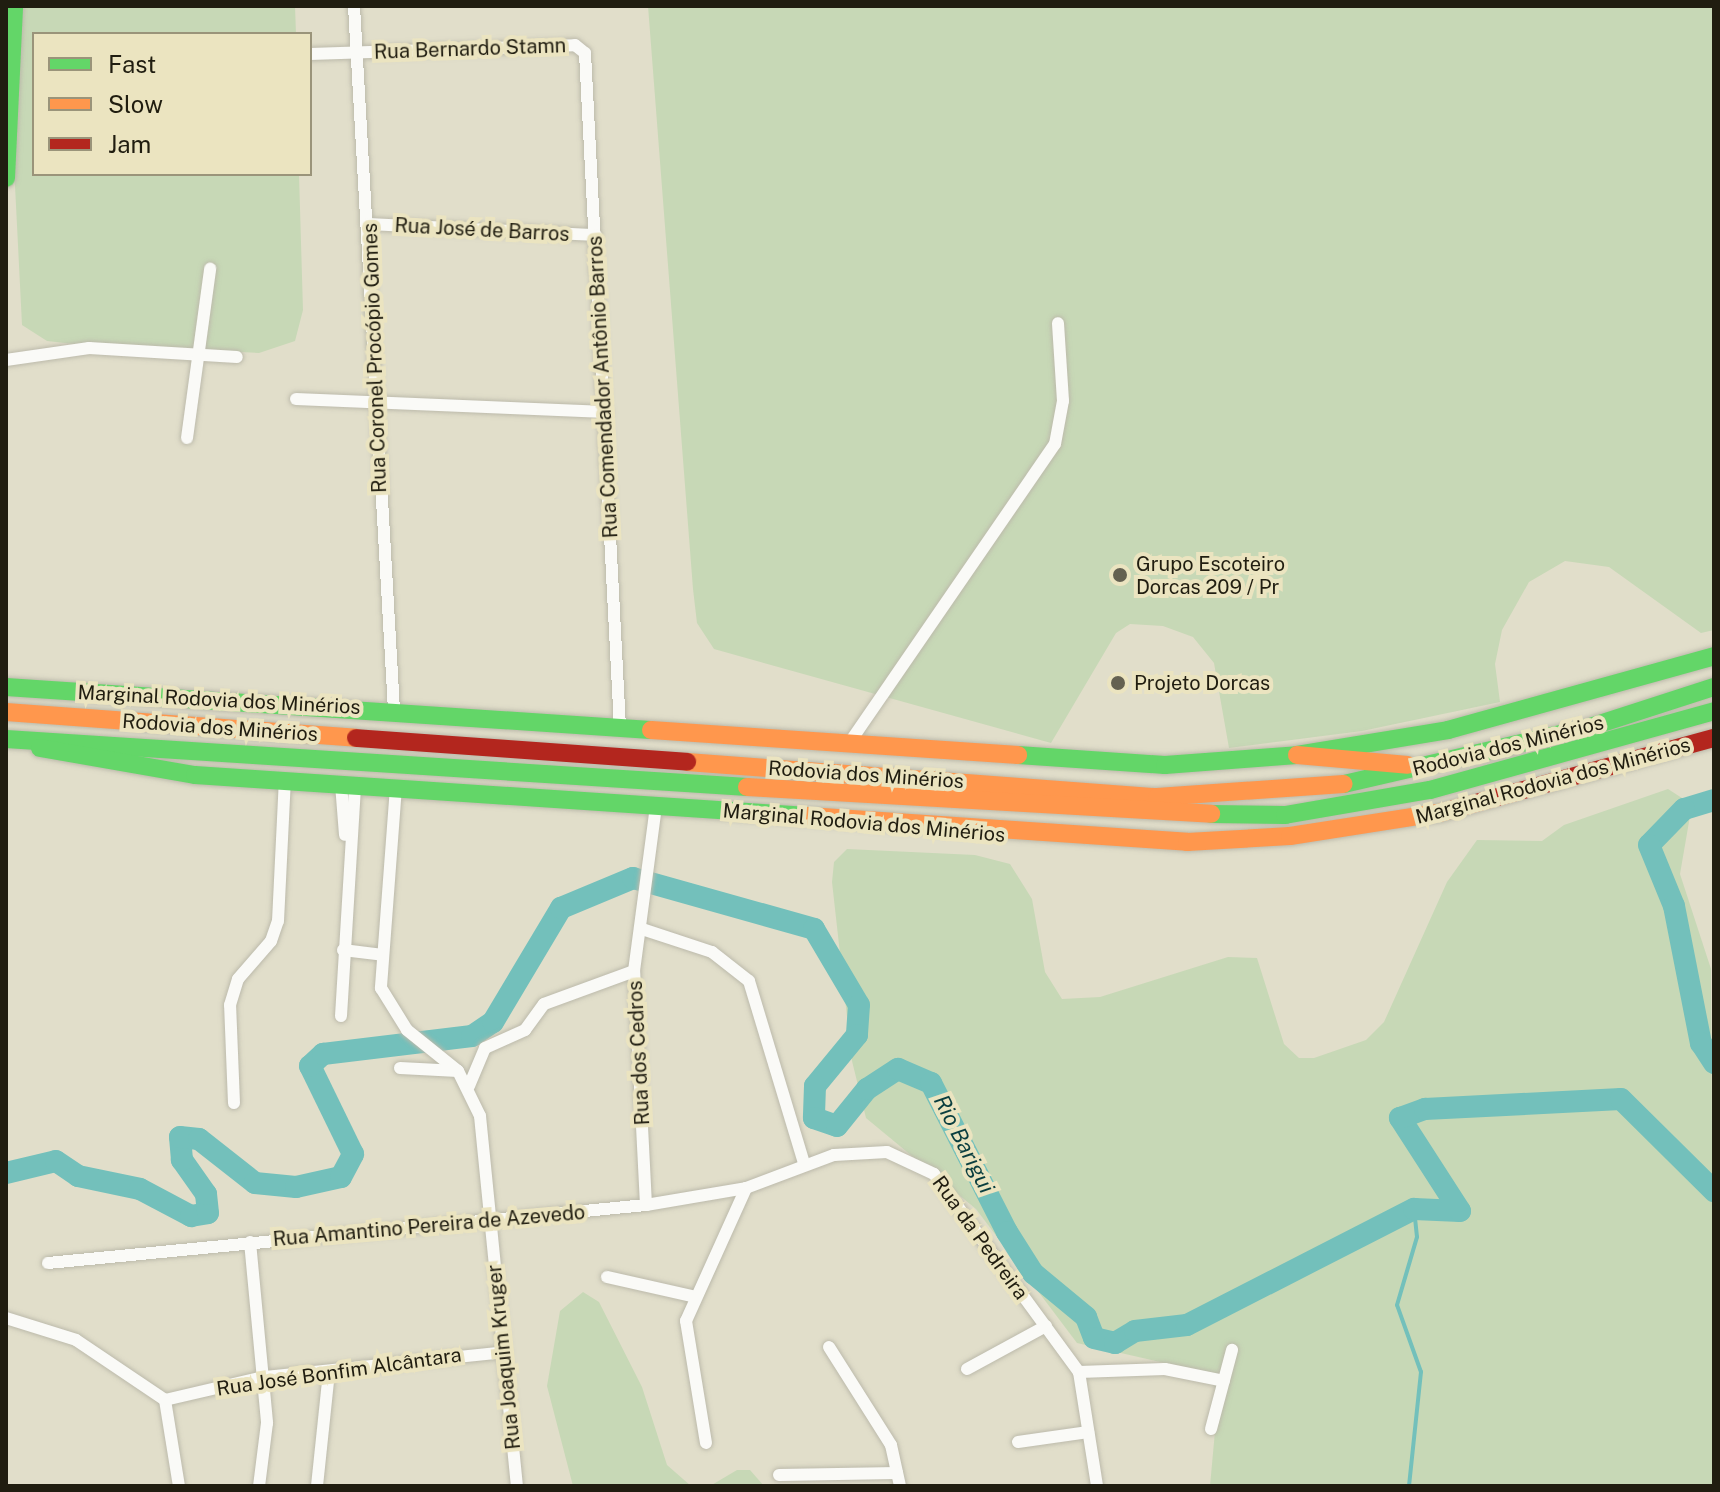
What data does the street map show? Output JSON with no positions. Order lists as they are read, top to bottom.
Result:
{
  "streets": {
    "main road": ["Marginal Rodovia dos Minérios", "Rodovia dos Minérios"],
    "street": [
      "Rua Bernardo Stamn",
      "Rua José de Barros",
      "Rua Coronel Procópio Gomes",
      "Rua Comendador Antônio Barros",
      "Rua dos Cedros",
      "Rua Amantino Pereira de Azevedo",
      "Rua da Pedreira",
      "Rua Joaquim Kruger",
      "Rua José Bonfim Alcântara"
    ]
  },
  "crossings": [
    ["Rua Bernardo Stamn", "Rua Coronel Procópio Gomes"],
    ["Rua Bernardo Stamn", "Rua Comendador Antônio Barros"],
    ["Rua José de Barros", "Rua Coronel Procópio Gomes"],
    ["Rua José de Barros", "Rua Comendador Antônio Barros"],
    ["Rua Coronel Procópio Gomes", "Marginal Rodovia dos Minérios"],
    ["Rua Comendador Antônio Barros", "Marginal Rodovia dos Minérios"],
    ["Marginal Rodovia dos Minérios", "Rodovia dos Minérios"],
    ["Marginal Rodovia dos Minérios", "Rua dos Cedros"],
    ["Marginal Rodovia dos Minérios", "Rua Joaquim Kruger"],
    ["Rua dos Cedros", "Rua Amantino Pereira de Azevedo"],
    ["Rua Amantino Pereira de Azevedo", "Rua da Pedreira"],
    ["Rua Amantino Pereira de Azevedo", "Rua Joaquim Kruger"],
    ["Rua Joaquim Kruger", "Rua José Bonfim Alcântara"]
  ],
  "water": ["Rio Barigui"],
  "places": ["Grupo Escoteiro Dorcas 209 / Pr", "Projeto Dorcas"],
  "legend": ["Fast", "Slow", "Jam"]
}
